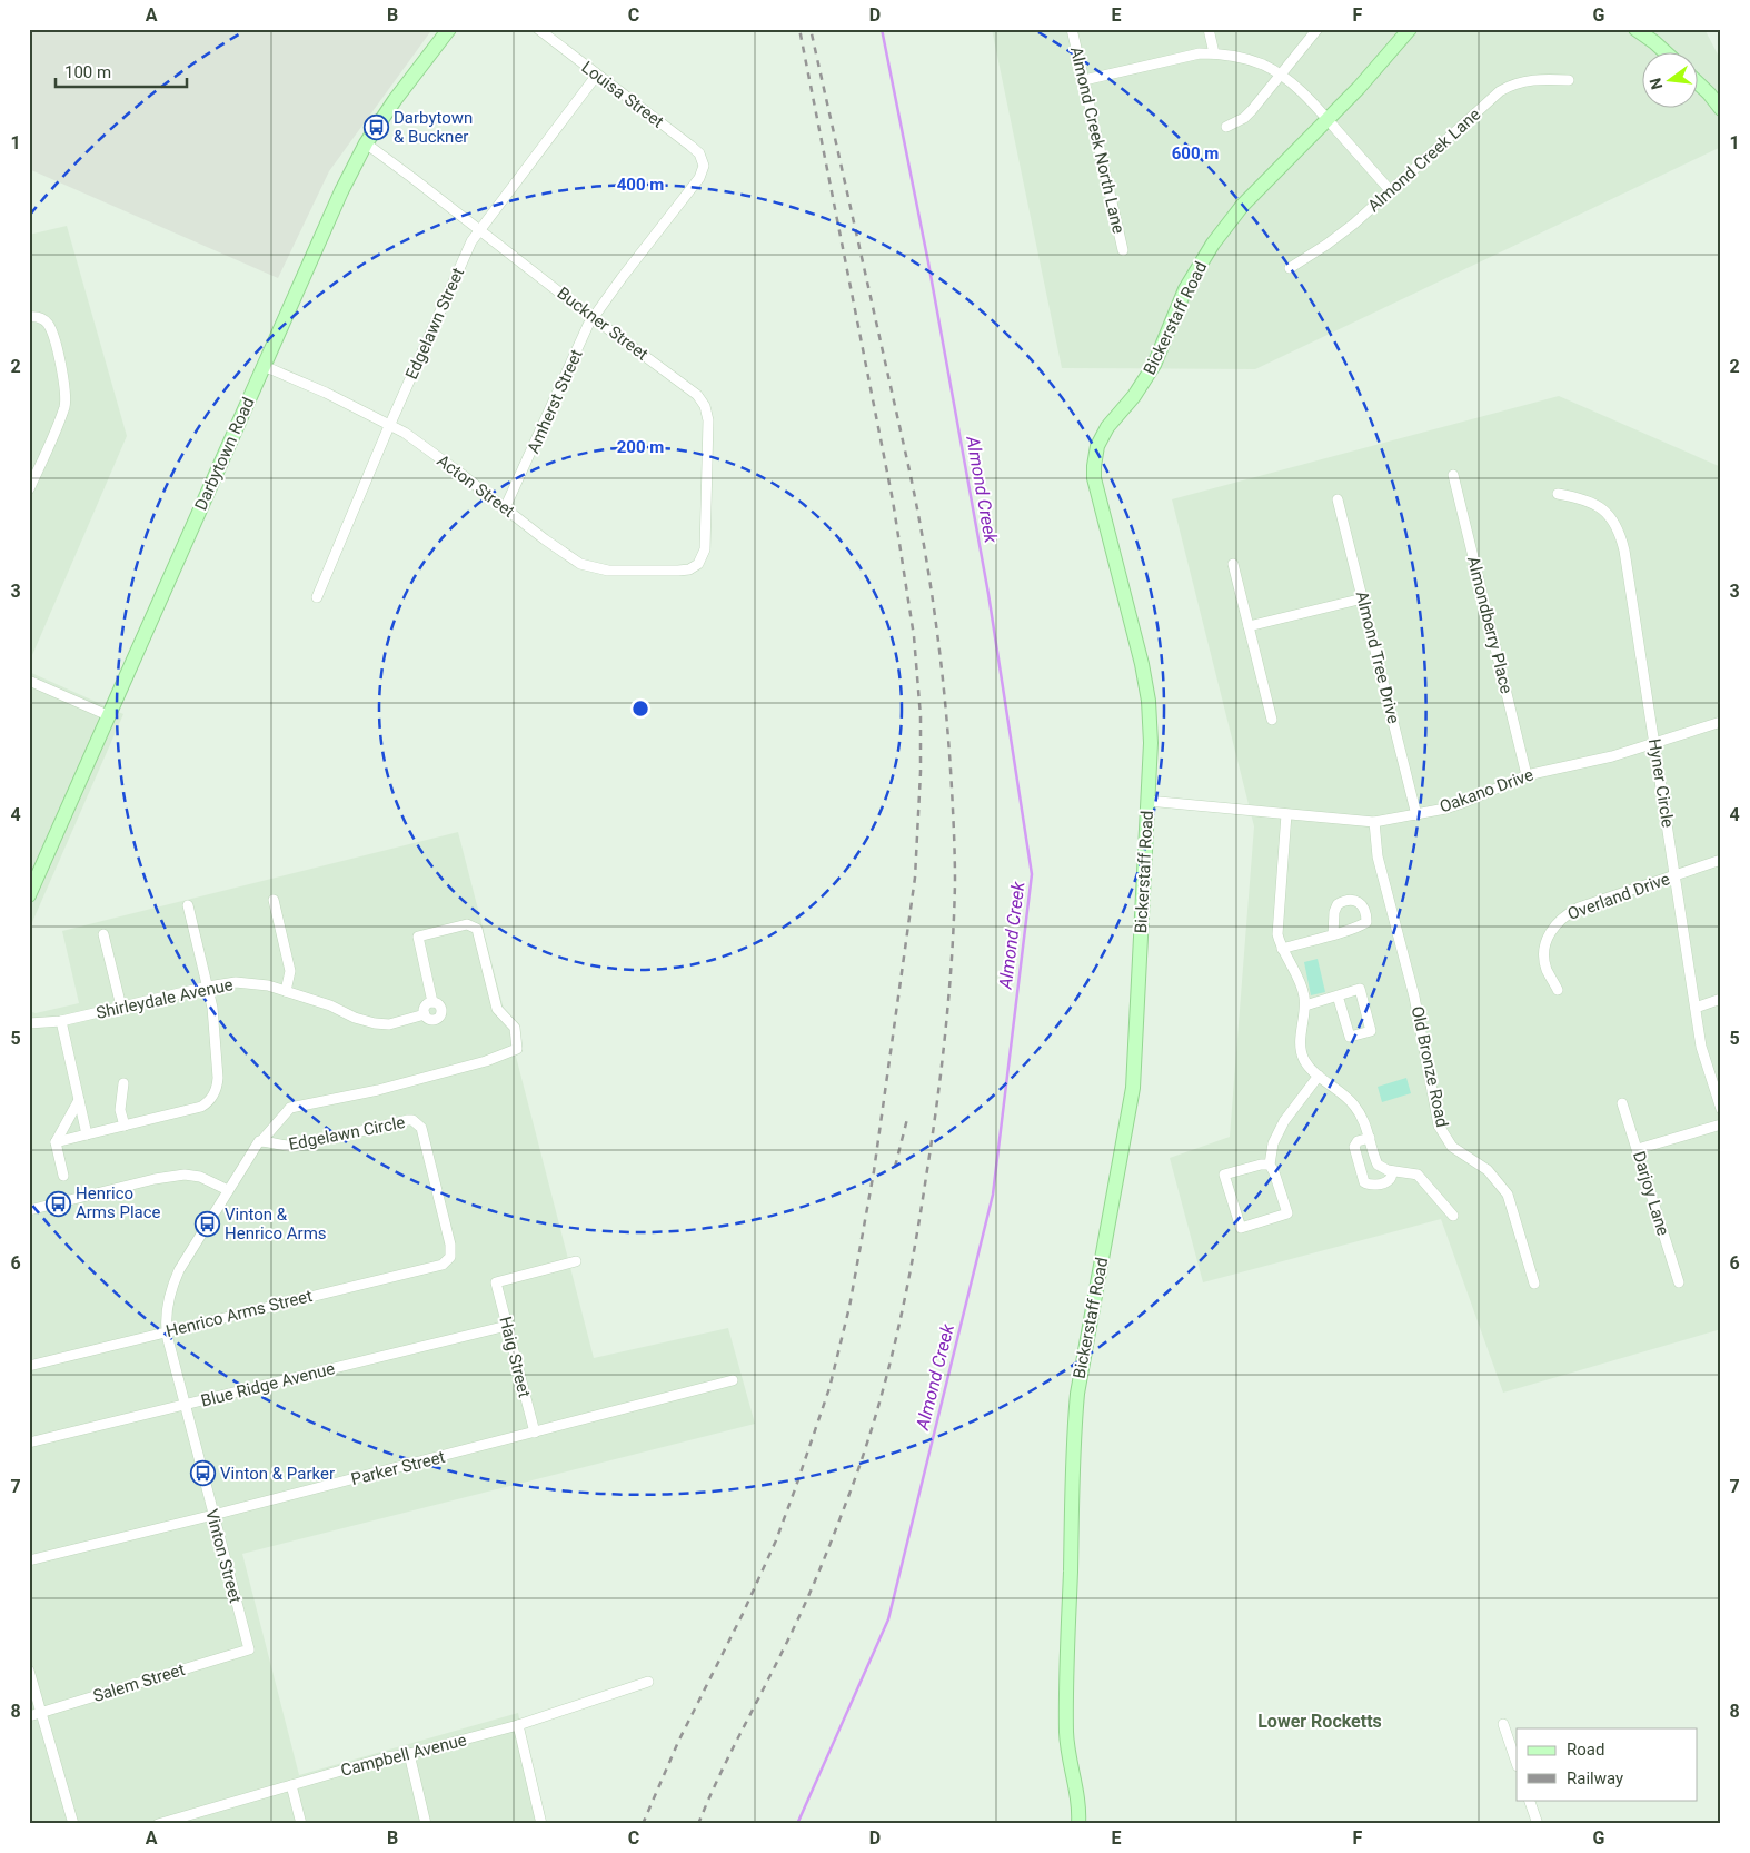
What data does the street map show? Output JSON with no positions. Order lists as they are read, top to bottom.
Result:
{
  "streets": {
    "street": [
      "Louisa Street",
      "Almond Creek North Lane",
      "Almond Creek Lane",
      "Bickerstaff Road",
      "Edgelawn Street",
      "Buckner Street",
      "Amherst Street",
      "Darbytown Road",
      "Acton Street",
      "Almondberry Place",
      "Almond Tree Drive",
      "Hyner Circle",
      "Oakano Drive",
      "Overland Drive",
      "Shirleydale Avenue",
      "Old Bronze Road",
      "Edgelawn Circle",
      "Darjoy Lane",
      "Henrico Arms Street",
      "Haig Street",
      "Blue Ridge Avenue",
      "Parker Street",
      "Vinton Street",
      "Salem Street",
      "Campbell Avenue"
    ]
  },
  "crossings": [
    ["Louisa Street", "Edgelawn Street"],
    ["Louisa Street", "Amherst Street"],
    ["Bickerstaff Road", "Oakano Drive"],
    ["Edgelawn Street", "Buckner Street"],
    ["Edgelawn Street", "Acton Street"],
    ["Buckner Street", "Amherst Street"],
    ["Buckner Street", "Darbytown Road"],
    ["Buckner Street", "Acton Street"],
    ["Amherst Street", "Acton Street"],
    ["Darbytown Road", "Acton Street"],
    ["Almondberry Place", "Oakano Drive"],
    ["Almond Tree Drive", "Oakano Drive"],
    ["Hyner Circle", "Oakano Drive"],
    ["Hyner Circle", "Overland Drive"],
    ["Oakano Drive", "Old Bronze Road"],
    ["Edgelawn Circle", "Henrico Arms Street"],
    ["Henrico Arms Street", "Vinton Street"],
    ["Haig Street", "Blue Ridge Avenue"],
    ["Haig Street", "Parker Street"],
    ["Blue Ridge Avenue", "Vinton Street"],
    ["Parker Street", "Vinton Street"],
    ["Vinton Street", "Salem Street"]
  ],
  "districts": ["Lower Rocketts"],
  "water": ["Almond Creek"],
  "places": {
    "bus stop": [
      "Darbytown & Buckner",
      "Henrico Arms Place",
      "Vinton & Henrico Arms",
      "Vinton & Parker"
    ]
  },
  "legend": ["Road", "Railway"],
  "scale_bar": "100 m",
  "north": "left",
  "grid": {
    "columns": [
      "A",
      "B",
      "C",
      "D",
      "E",
      "F",
      "G"
    ],
    "rows": [
      "1",
      "2",
      "3",
      "4",
      "5",
      "6",
      "7",
      "8"
    ]
  },
  "rings": ["600 m", "400 m", "200 m"]
}
